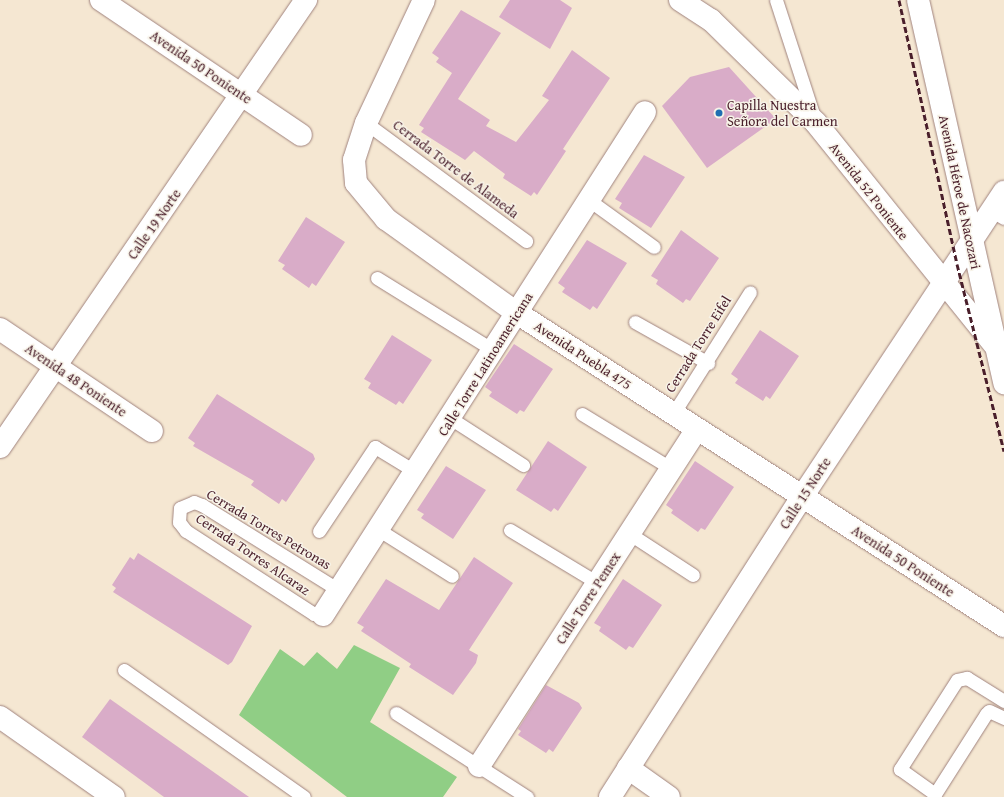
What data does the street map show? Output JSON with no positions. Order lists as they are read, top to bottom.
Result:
{
  "streets": {
    "street": [
      "Avenida 50 Poniente",
      "Avenida 52 Poniente",
      "Avenida Héroe de Nacozari",
      "Calle 19 Norte",
      "Avenida Puebla 475",
      "Calle Torre Latinoamericana",
      "Avenida 48 Poniente",
      "Calle 15 Norte",
      "Calle Torre Pemex"
    ],
    "lane": [
      "Cerrada Torre de Alameda",
      "Cerrada Torre Eifel",
      "Cerrada Torres Petronas",
      "Cerrada Torres Alcaraz"
    ]
  },
  "crossings": [
    ["Avenida 50 Poniente", "Calle 19 Norte"],
    ["Avenida 50 Poniente", "Avenida Puebla 475"],
    ["Avenida 50 Poniente", "Calle 15 Norte"],
    ["Cerrada Torre de Alameda", "Avenida Puebla 475"],
    ["Avenida 52 Poniente", "Avenida Héroe de Nacozari"],
    ["Avenida 52 Poniente", "Calle 15 Norte"],
    ["Avenida Héroe de Nacozari", "Calle 15 Norte"],
    ["Calle 19 Norte", "Avenida 48 Poniente"],
    ["Cerrada Torre Eifel", "Avenida Puebla 475"],
    ["Avenida Puebla 475", "Calle Torre Latinoamericana"],
    ["Avenida Puebla 475", "Calle 15 Norte"],
    ["Avenida Puebla 475", "Calle Torre Pemex"],
    ["Calle Torre Latinoamericana", "Cerrada Torres Petronas"],
    ["Calle Torre Latinoamericana", "Cerrada Torres Alcaraz"],
    ["Cerrada Torres Petronas", "Cerrada Torres Alcaraz"]
  ],
  "places": ["Capilla Nuestra Señora del Carmen"]
}
